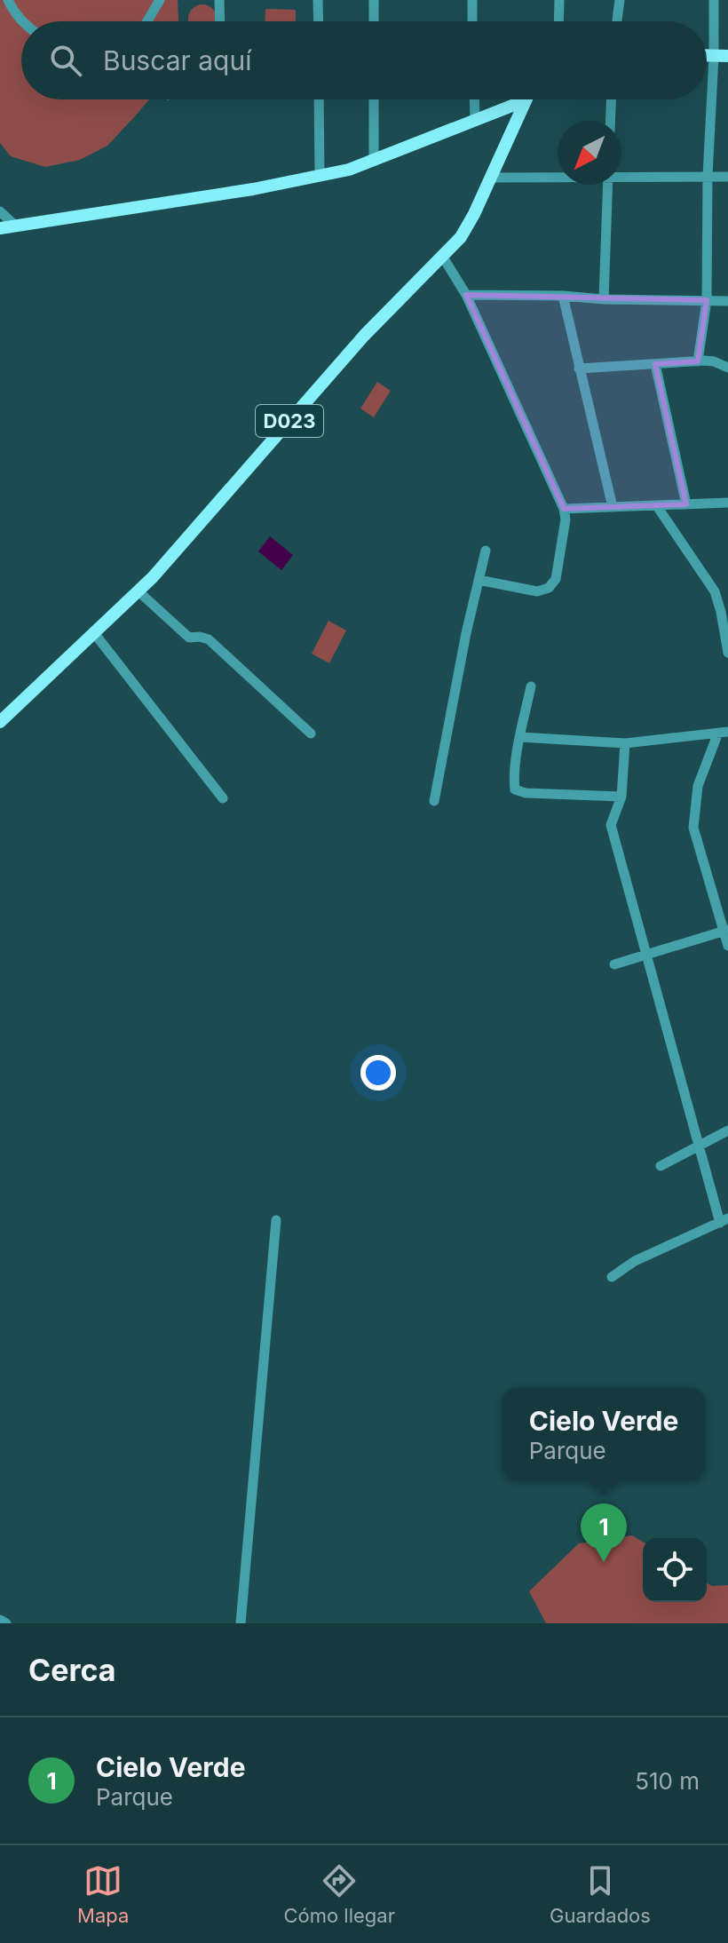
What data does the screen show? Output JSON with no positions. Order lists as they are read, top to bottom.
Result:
{
  "streets": {
    "main road": ["D023"]
  },
  "north": "bottom left",
  "page": {
    "search": "Buscar aquí",
    "popup": ["Cielo Verde", "Parque"],
    "pins": "1",
    "heading": "Cerca",
    "list": [
      {
        "mark": "1",
        "name": "Cielo Verde",
        "note": "Parque",
        "value": "510 m"
      }
    ],
    "nav": ["Mapa", "Cómo llegar", "Guardados"]
  }
}
